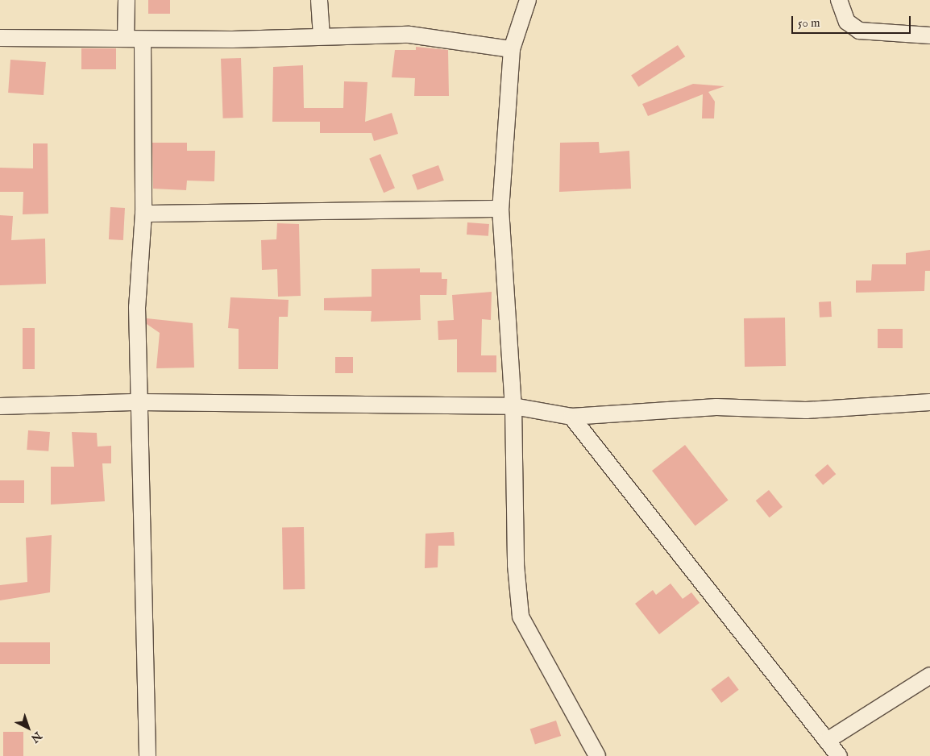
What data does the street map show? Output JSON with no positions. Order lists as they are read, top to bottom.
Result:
{
  "scale_bar": "50 m",
  "north": "bottom right"
}
